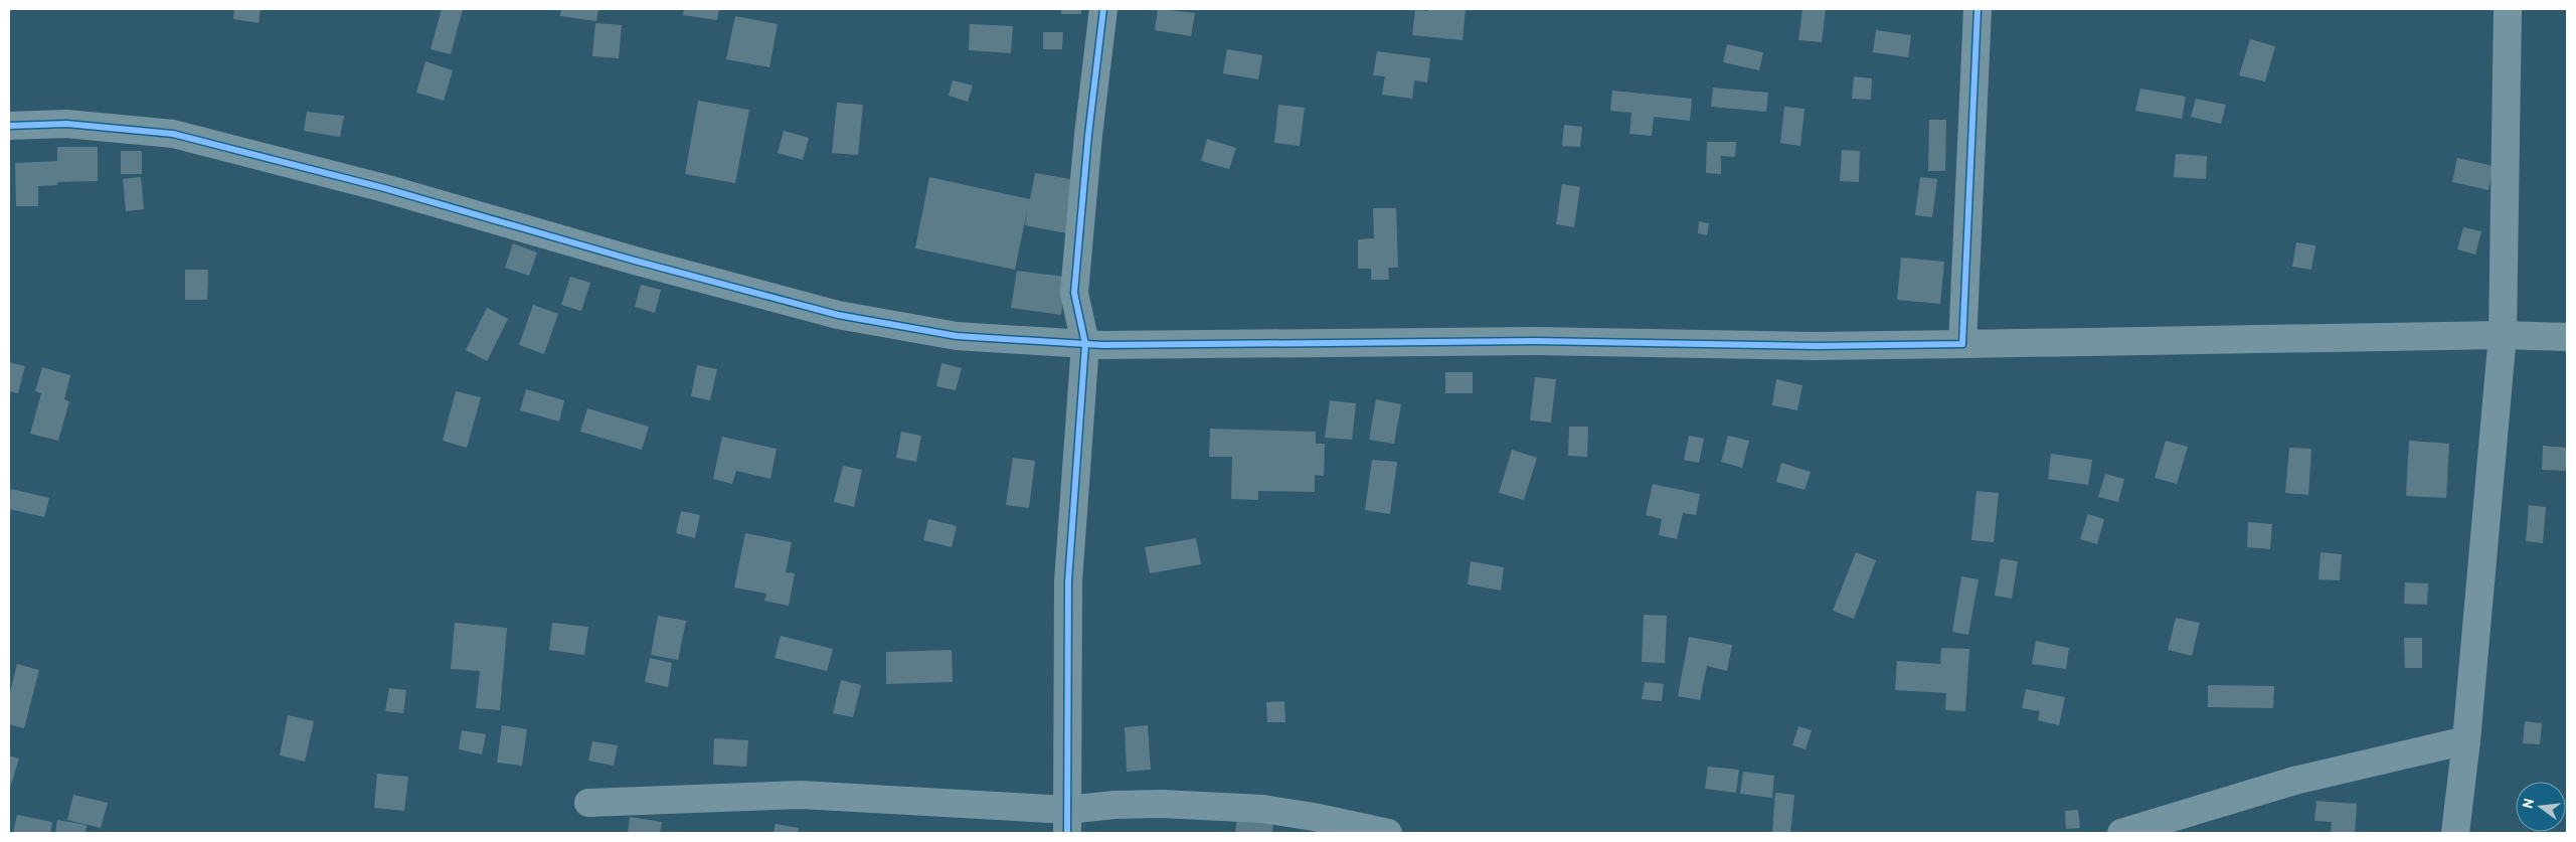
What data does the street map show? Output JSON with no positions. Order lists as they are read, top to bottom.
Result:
{
  "north": "left"
}
